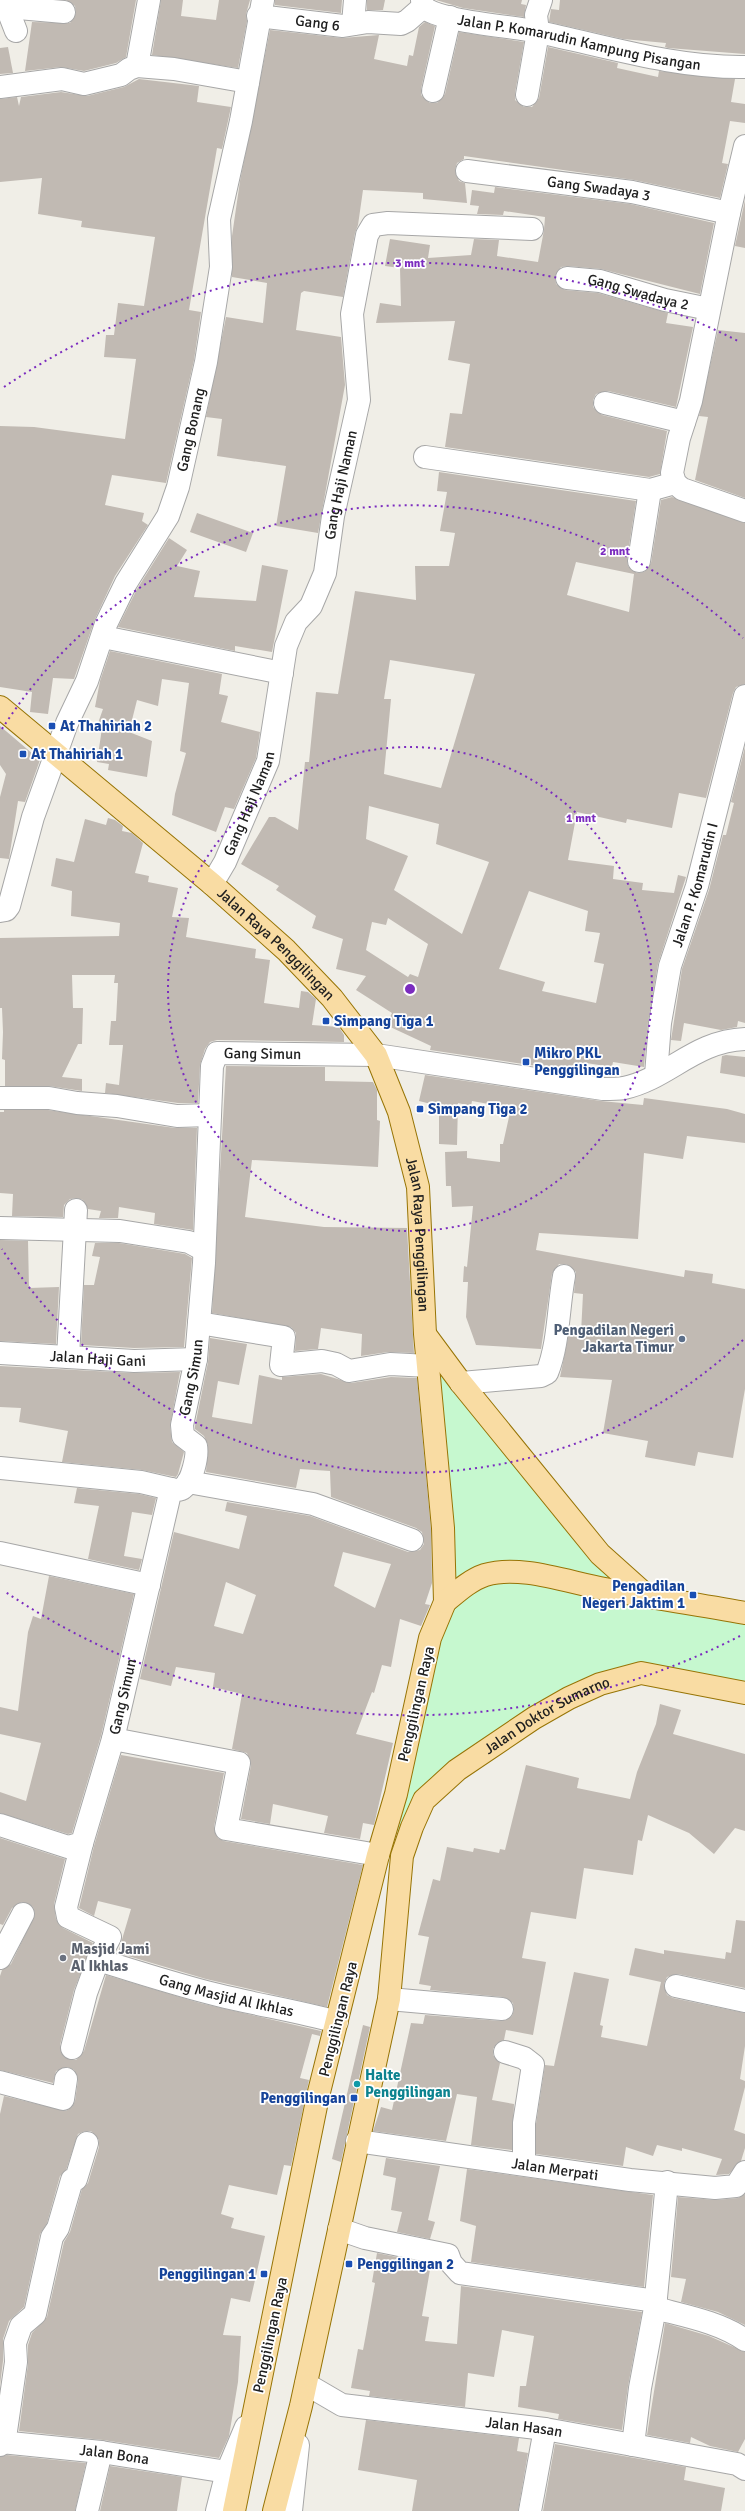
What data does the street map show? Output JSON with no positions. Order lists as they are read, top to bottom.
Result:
{
  "streets": {
    "main road": ["Jalan Raya Penggilingan", "Penggilingan Raya", "Jalan Doktor Sumarno"],
    "street": [
      "Gang 6",
      "Jalan P. Komarudin Kampung Pisangan",
      "Gang Swadaya 3",
      "Gang Swadaya 2",
      "Gang Bonang",
      "Gang Haji Naman",
      "Jalan P. Komarudin I",
      "Gang Simun",
      "Jalan Haji Gani",
      "Gang Masjid Al Ikhlas",
      "Jalan Merpati",
      "Jalan Hasan",
      "Jalan Bona"
    ]
  },
  "crossings": [
    ["Gang 6", "Gang Bonang"],
    ["Gang Bonang", "Jalan Raya Penggilingan"],
    ["Gang Haji Naman", "Jalan Raya Penggilingan"],
    ["Jalan Raya Penggilingan", "Gang Simun"],
    ["Jalan Raya Penggilingan", "Penggilingan Raya"],
    ["Gang Simun", "Jalan Haji Gani"],
    ["Penggilingan Raya", "Gang Masjid Al Ikhlas"]
  ],
  "places": {
    "transit": [
      "At Thahiriah 2",
      "At Thahiriah 1",
      "Simpang Tiga 1",
      "Mikro PKL Penggilingan",
      "Simpang Tiga 2",
      "Pengadilan Negeri Jaktim 1",
      "Penggilingan",
      "Penggilingan 2",
      "Penggilingan 1"
    ],
    "other": ["Pengadilan Negeri Jakarta Timur", "Masjid Jami Al Ikhlas", "Halte Penggilingan"]
  },
  "rings": ["3 mnt", "2 mnt", "1 mnt"]
}
